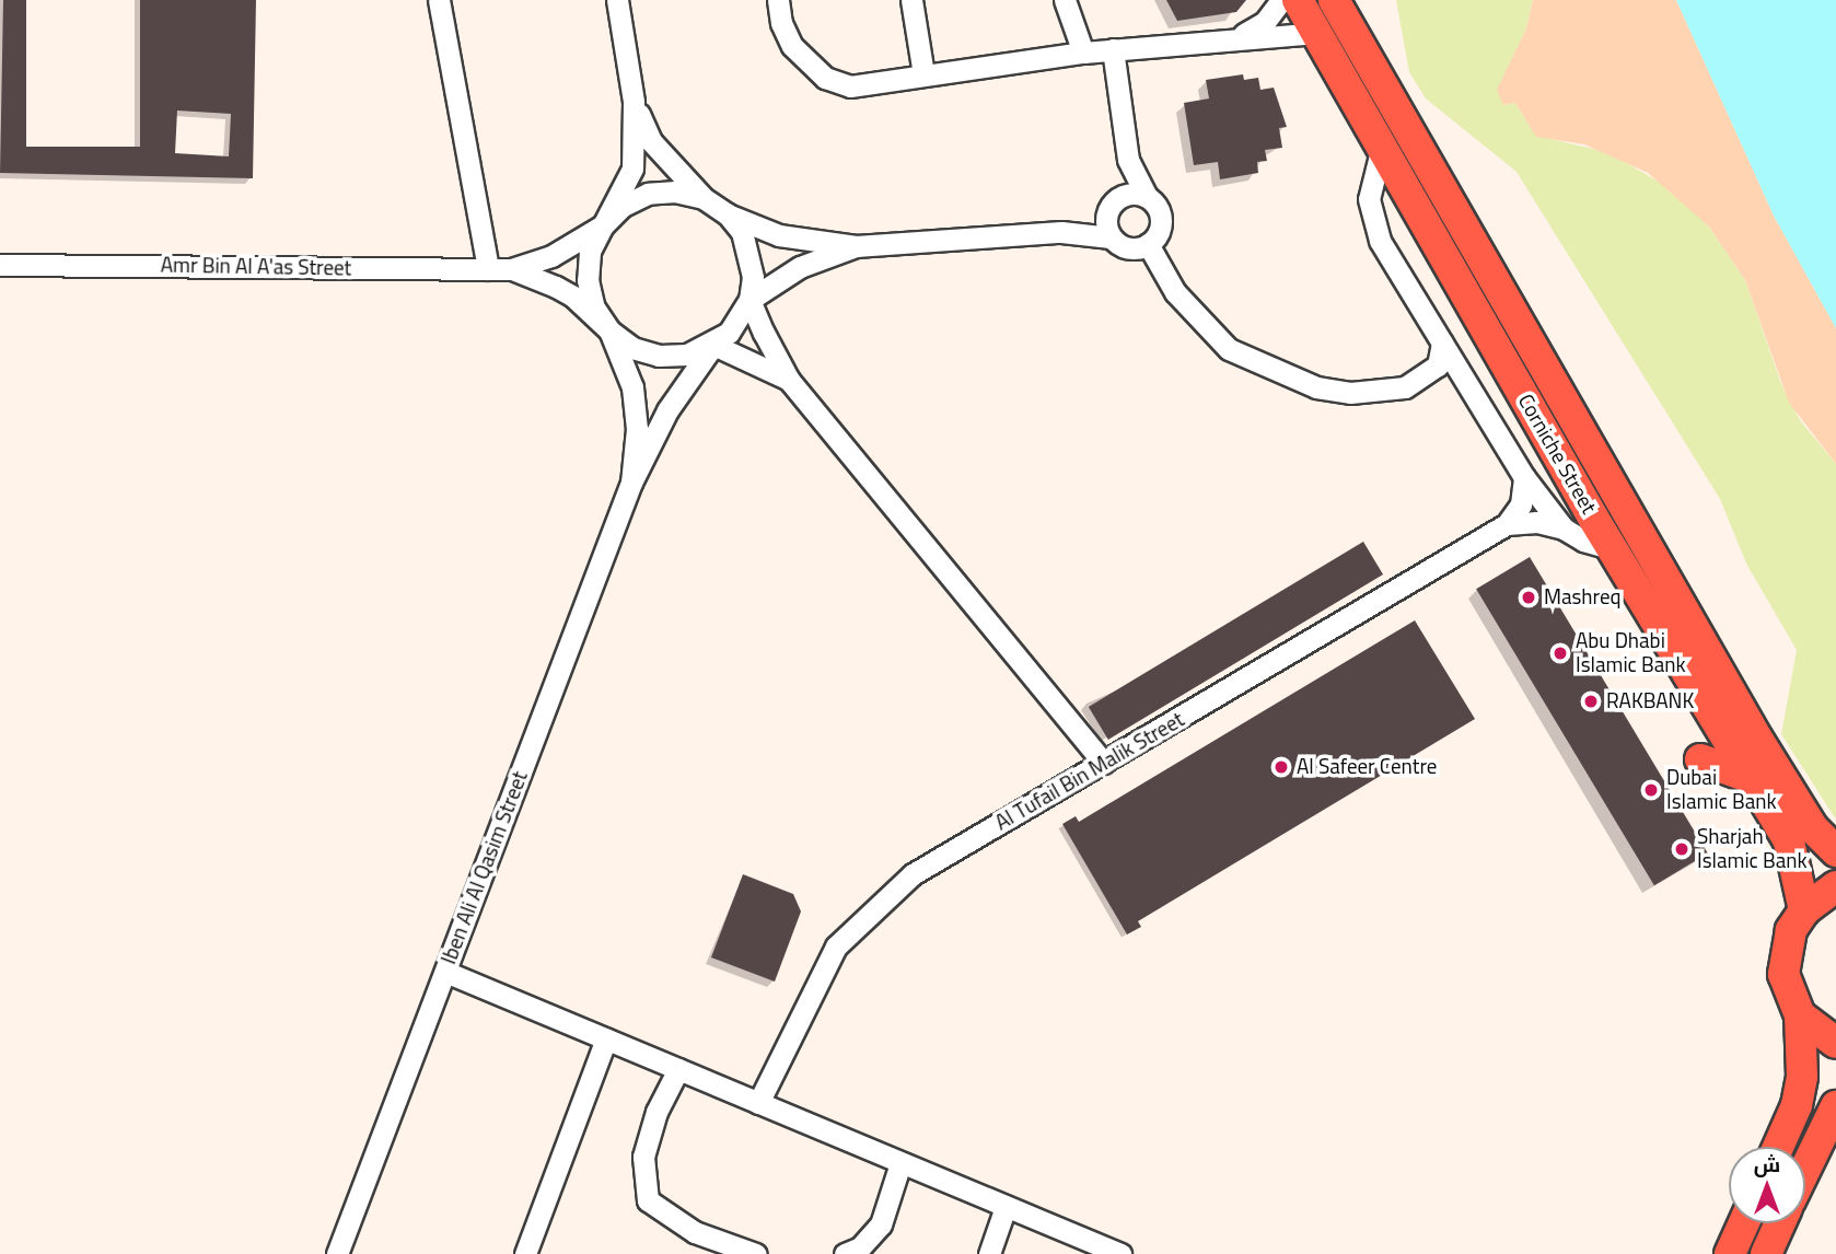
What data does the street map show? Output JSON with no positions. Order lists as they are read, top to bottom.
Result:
{
  "streets": {
    "highway": ["Corniche Street"],
    "street": ["Amr Bin Al A'as Street", "Al Tufail Bin Malik Street", "Iben Ali Al Qasim Street"]
  },
  "crossings": [
    ["Amr Bin Al A'as Street", "Iben Ali Al Qasim Street"]
  ],
  "places": [
    "Mashreq",
    "Abu Dhabi Islamic Bank",
    "RAKBANK",
    "Al Safeer Centre",
    "Dubai Islamic Bank",
    "Sharjah Islamic Bank"
  ],
  "north": "top"
}
